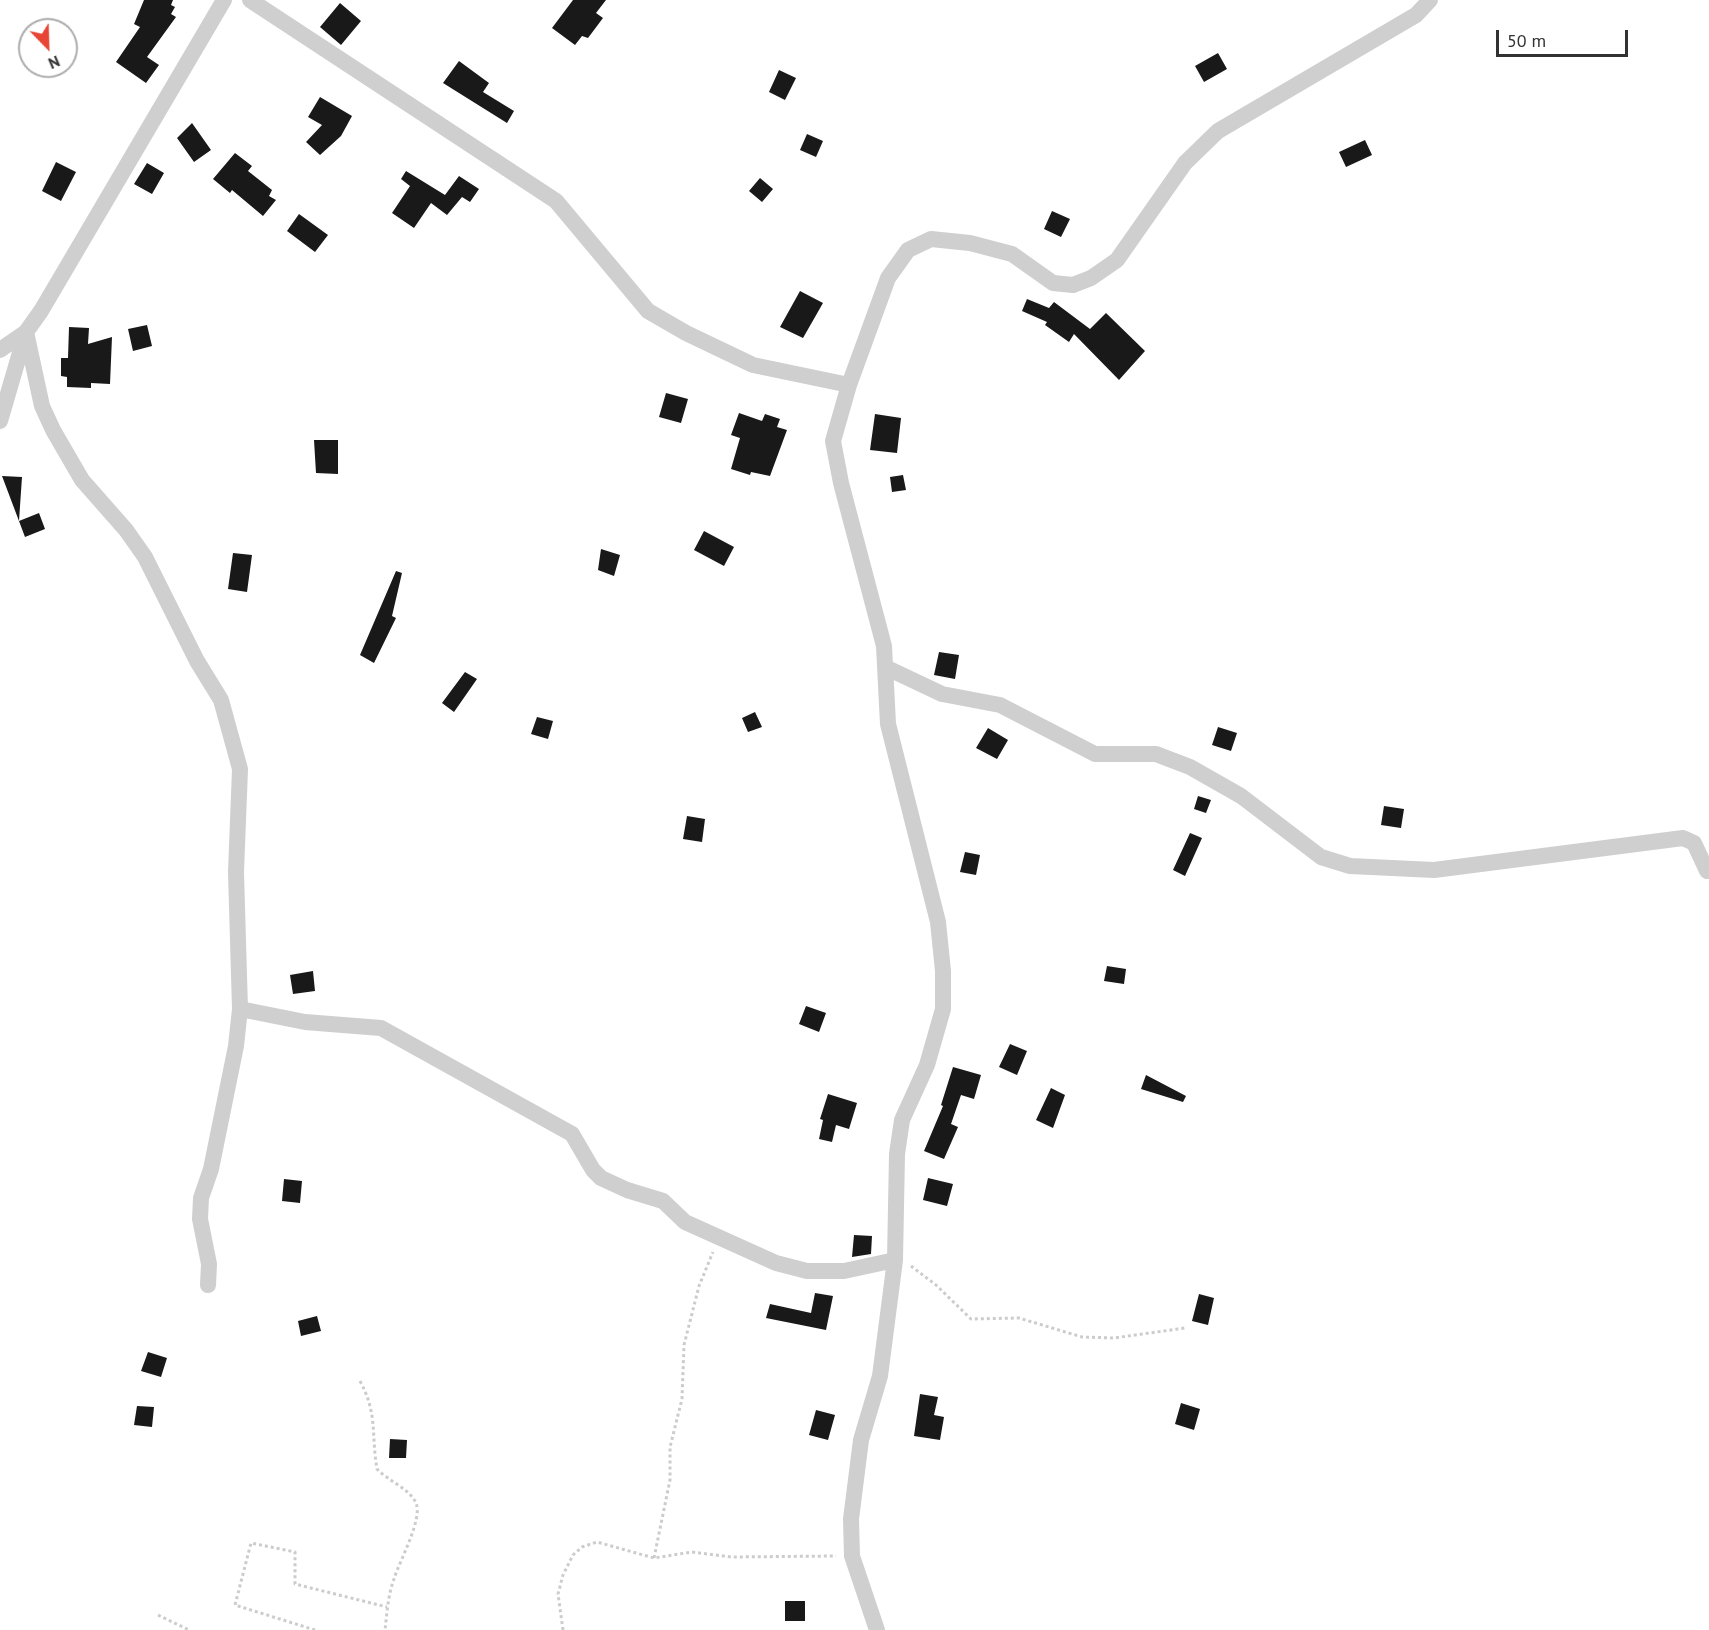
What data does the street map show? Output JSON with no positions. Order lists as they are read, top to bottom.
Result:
{
  "scale_bar": "50 m",
  "north": "bottom right"
}
